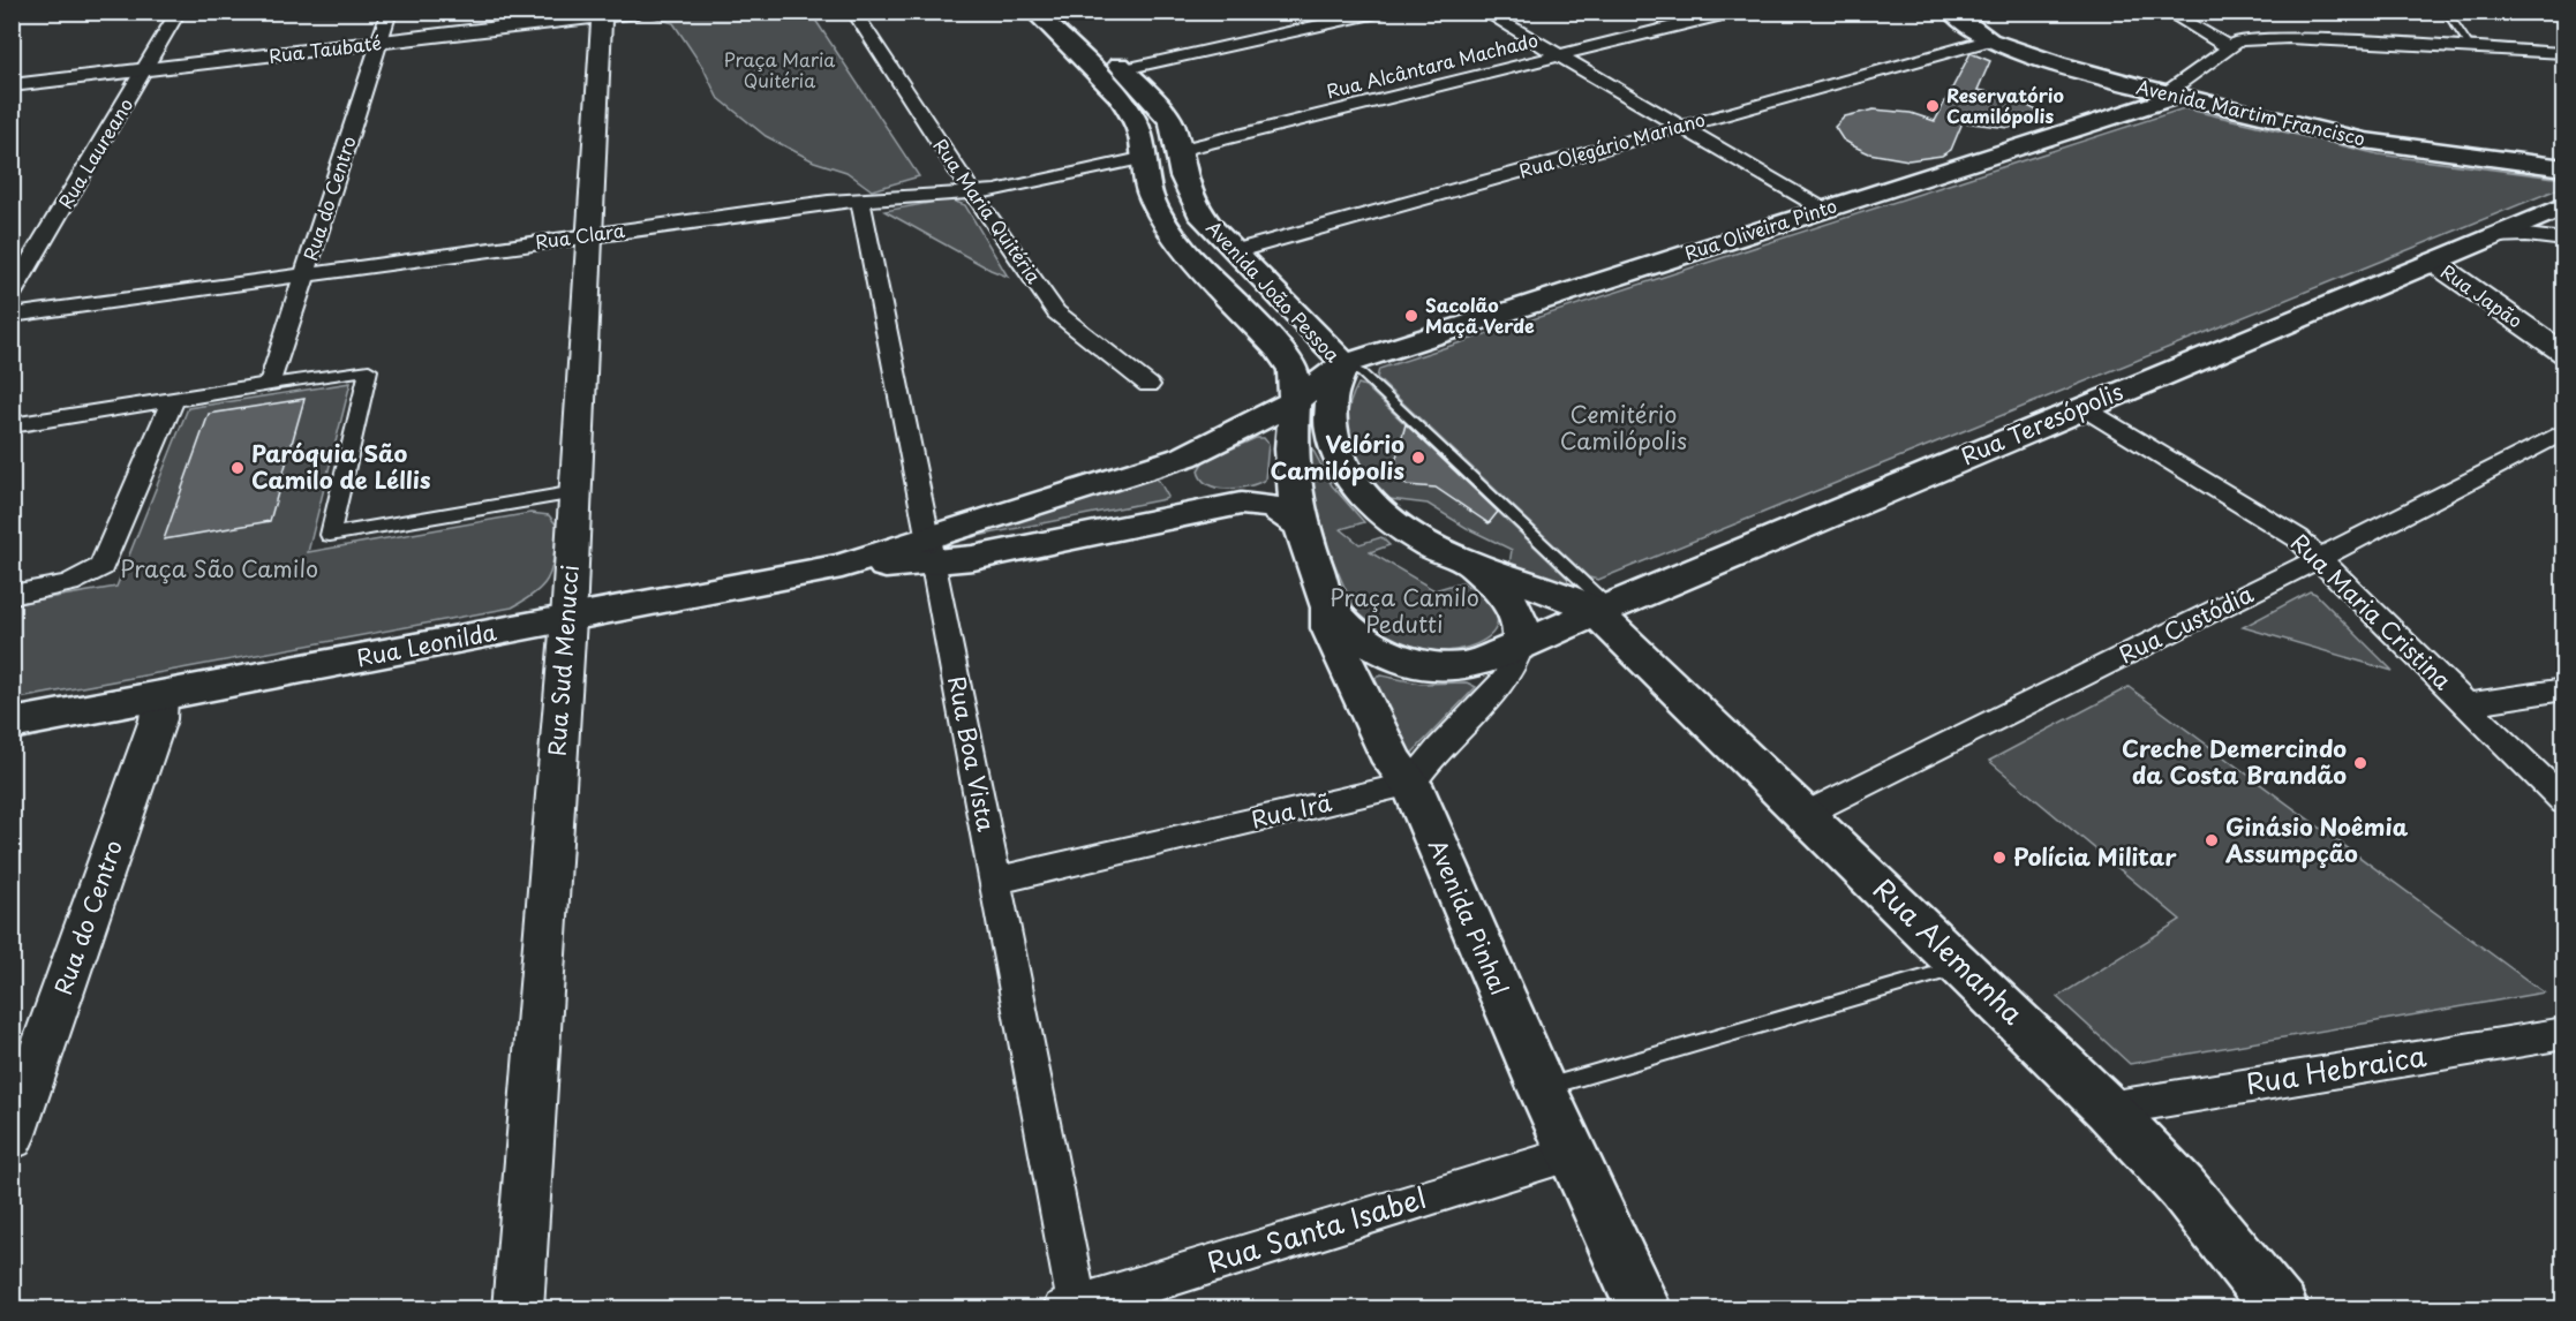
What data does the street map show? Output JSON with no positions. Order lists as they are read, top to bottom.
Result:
{
  "streets": {
    "main road": [
      "Avenida Martim Francisco",
      "Rua Oliveira Pinto",
      "Avenida João Pessoa",
      "Rua Teresópolis",
      "Rua Leonilda",
      "Avenida Pinhal",
      "Rua Alemanha"
    ],
    "street": [
      "Rua Taubaté",
      "Rua Alcântara Machado",
      "Rua Olegário Mariano",
      "Rua Laureano",
      "Rua do Centro",
      "Rua Maria Quitéria",
      "Rua Clara",
      "Rua Japão",
      "Rua Maria Cristina",
      "Rua Custódia",
      "Rua Sud Menucci",
      "Rua Boa Vista",
      "Rua Irã",
      "Rua Hebraica",
      "Rua Santa Isabel"
    ]
  },
  "crossings": [
    ["Rua Taubaté", "Rua Laureano"],
    ["Rua Taubaté", "Rua do Centro"],
    ["Rua Taubaté", "Rua Sud Menucci"],
    ["Rua Alcântara Machado", "Avenida João Pessoa"],
    ["Avenida Martim Francisco", "Rua Olegário Mariano"],
    ["Avenida Martim Francisco", "Rua Oliveira Pinto"],
    ["Rua Olegário Mariano", "Avenida João Pessoa"],
    ["Rua do Centro", "Rua Clara"],
    ["Rua do Centro", "Rua Leonilda"],
    ["Rua Maria Quitéria", "Rua Clara"],
    ["Rua Oliveira Pinto", "Avenida João Pessoa"],
    ["Rua Clara", "Avenida João Pessoa"],
    ["Rua Clara", "Rua Sud Menucci"],
    ["Rua Clara", "Rua Boa Vista"],
    ["Rua Japão", "Rua Teresópolis"],
    ["Rua Teresópolis", "Rua Maria Cristina"],
    ["Rua Teresópolis", "Avenida Pinhal"],
    ["Rua Teresópolis", "Rua Alemanha"],
    ["Rua Maria Cristina", "Rua Custódia"],
    ["Rua Custódia", "Rua Alemanha"],
    ["Rua Leonilda", "Rua Sud Menucci"],
    ["Rua Leonilda", "Rua Boa Vista"],
    ["Rua Boa Vista", "Rua Irã"],
    ["Rua Boa Vista", "Rua Santa Isabel"],
    ["Rua Irã", "Avenida Pinhal"],
    ["Avenida Pinhal", "Rua Santa Isabel"],
    ["Rua Alemanha", "Rua Hebraica"]
  ],
  "parks": [
    "Praça Maria Quitéria",
    "Cemitério Camilópolis",
    "Praça São Camilo",
    "Praça Camilo Pedutti"
  ],
  "places": [
    "Reservatório Camilópolis",
    "Sacolão Maçã Verde",
    "Velório Camilópolis",
    "Paróquia São Camilo de Léllis",
    "Creche Demercindo da Costa Brandão",
    "Ginásio Noêmia Assumpção",
    "Polícia Militar"
  ]
}
